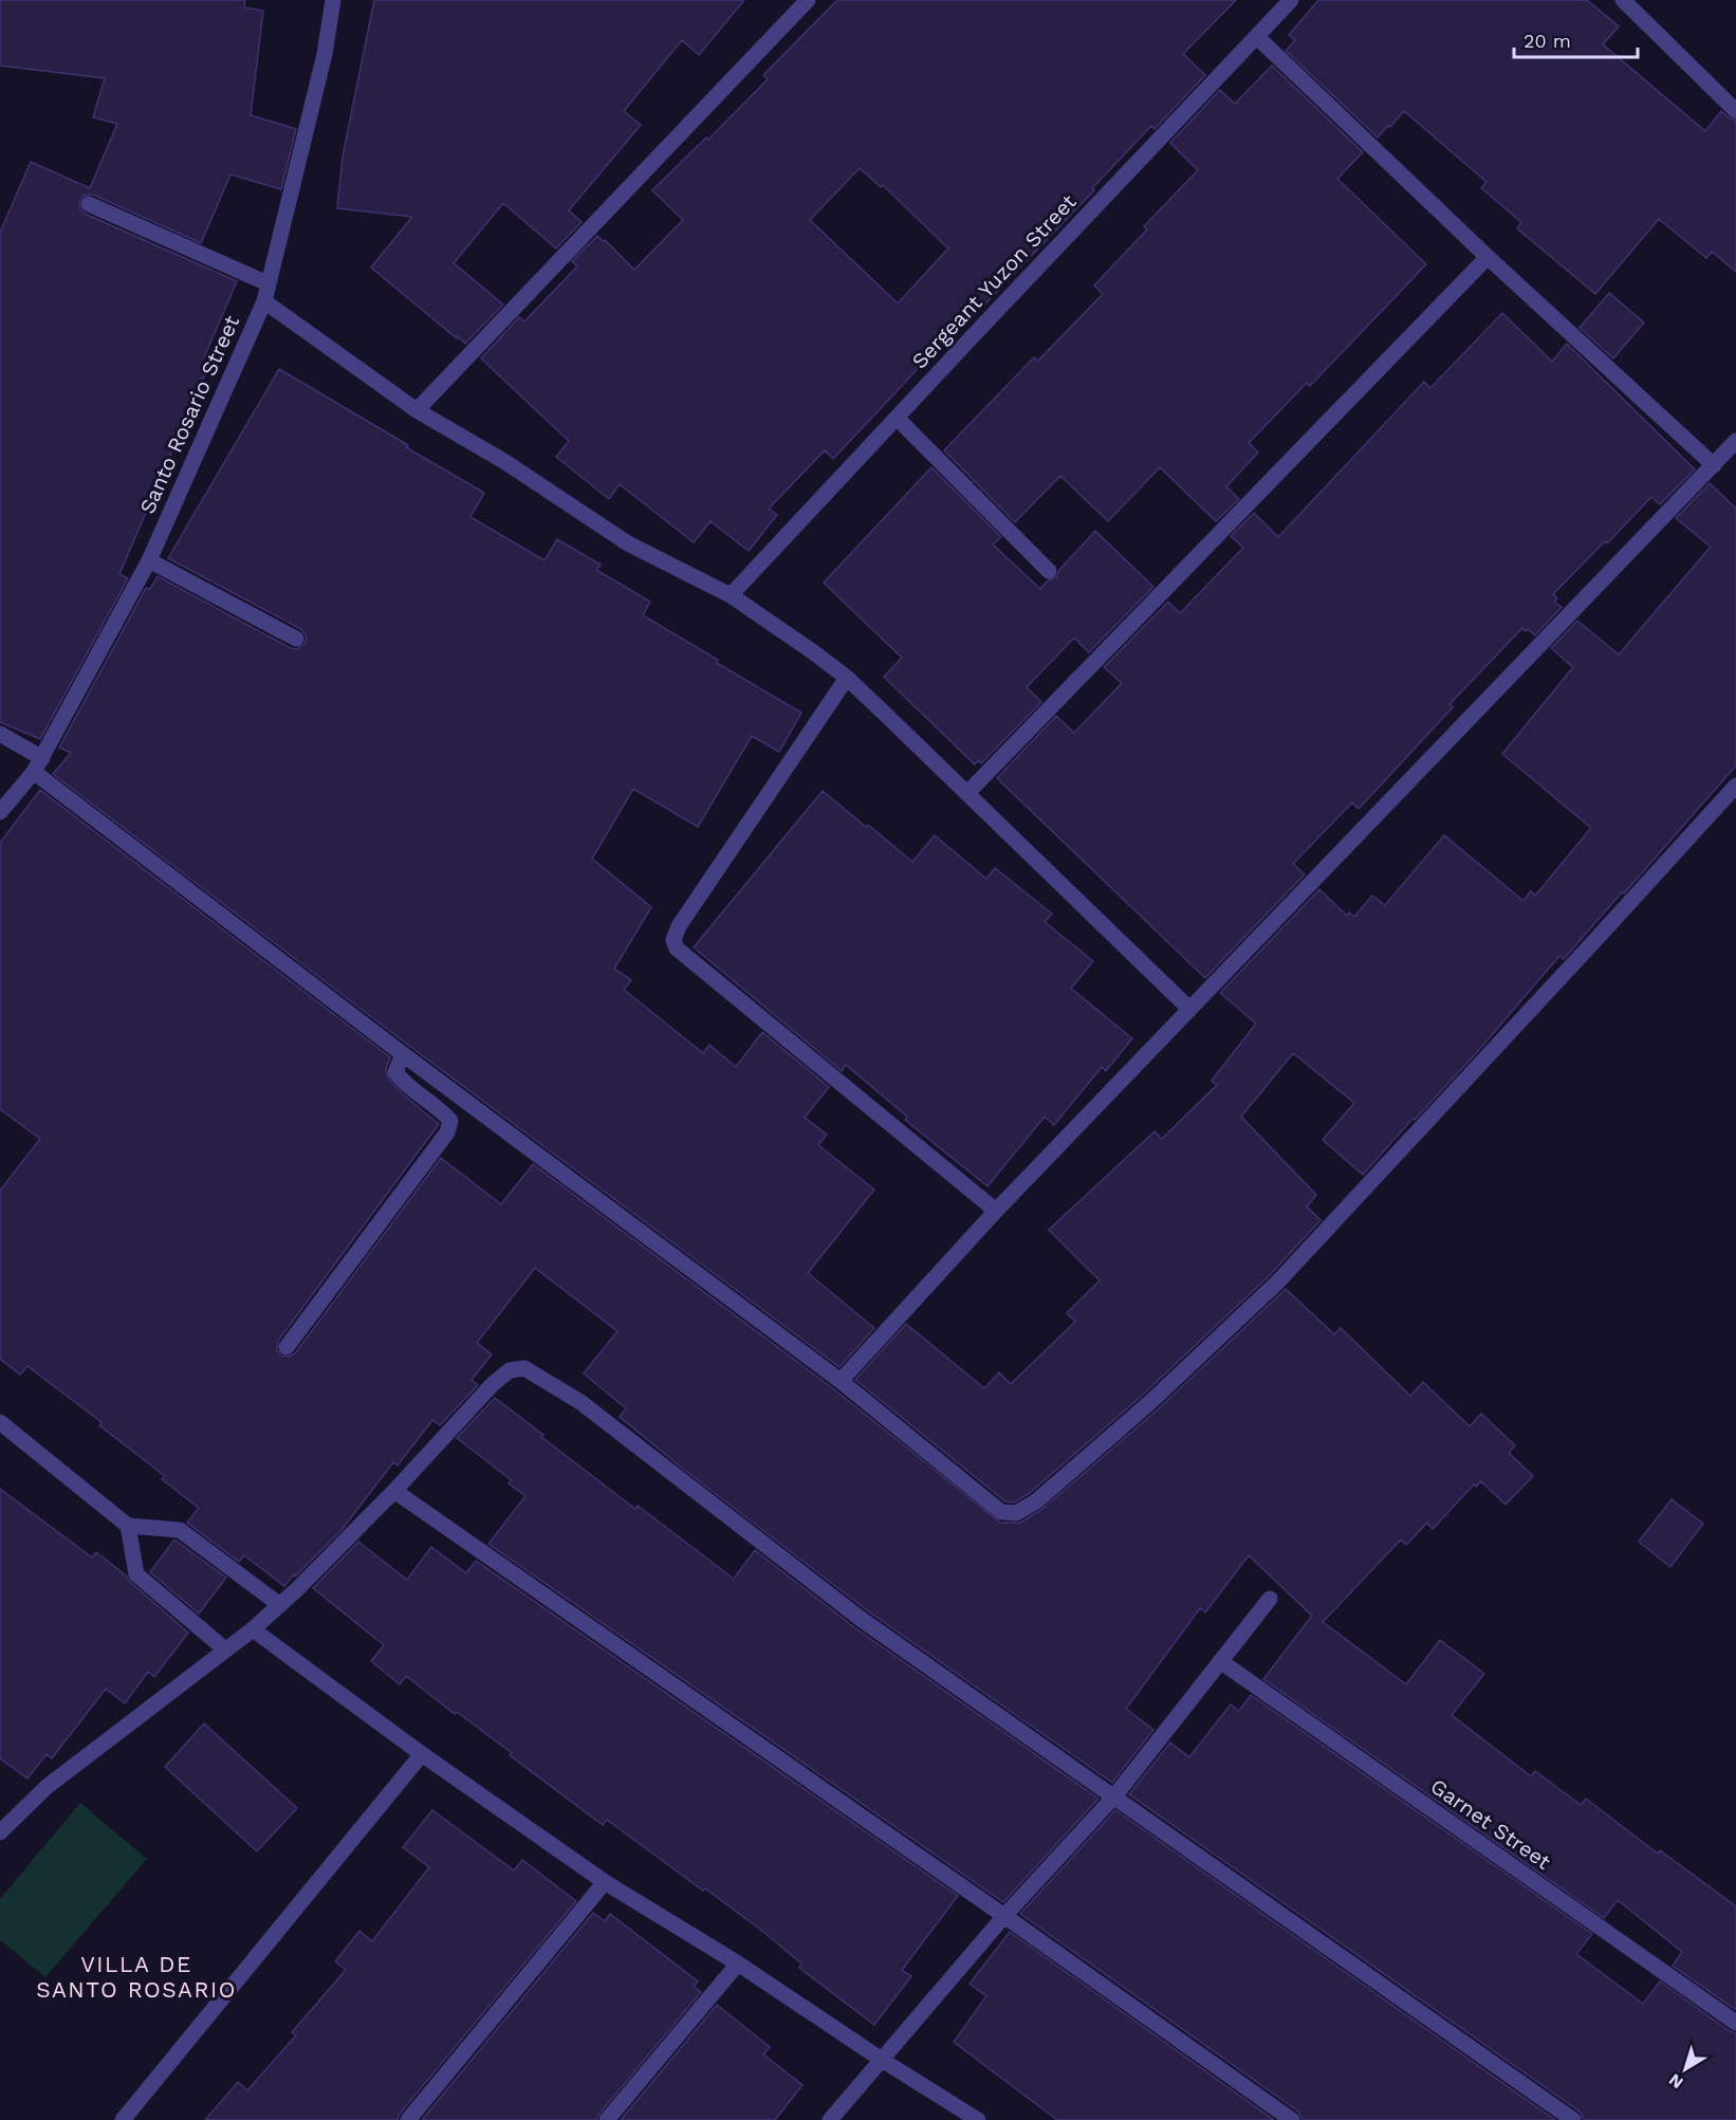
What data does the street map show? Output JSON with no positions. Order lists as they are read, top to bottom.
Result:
{
  "streets": {
    "street": ["Sergeant Yuzon Street", "Santo Rosario Street", "Garnet Street"]
  },
  "districts": ["VILLA DE SANTO ROSARIO"],
  "scale_bar": "20 m",
  "north": "bottom left"
}
